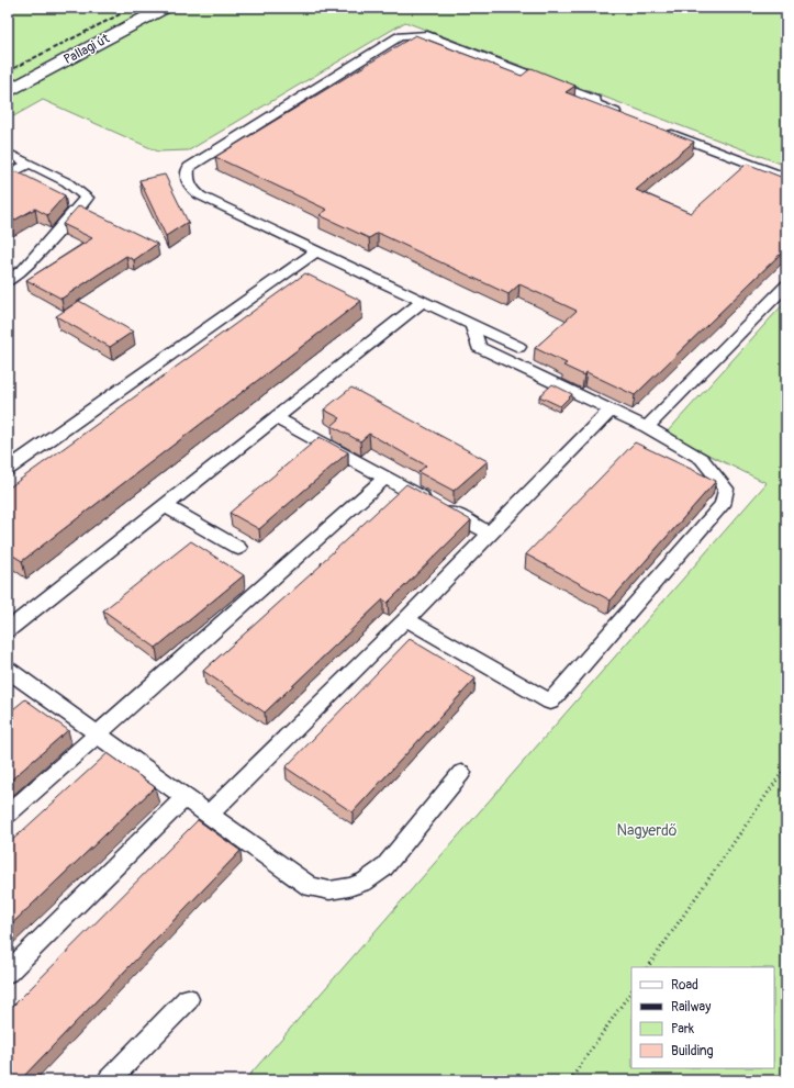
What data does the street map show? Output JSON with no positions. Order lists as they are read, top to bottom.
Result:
{
  "streets": {
    "street": ["Pallagi út"]
  },
  "parks": ["Nagyerdő"],
  "legend": [
    "Road",
    "Railway",
    "Park",
    "Building"
  ]
}
